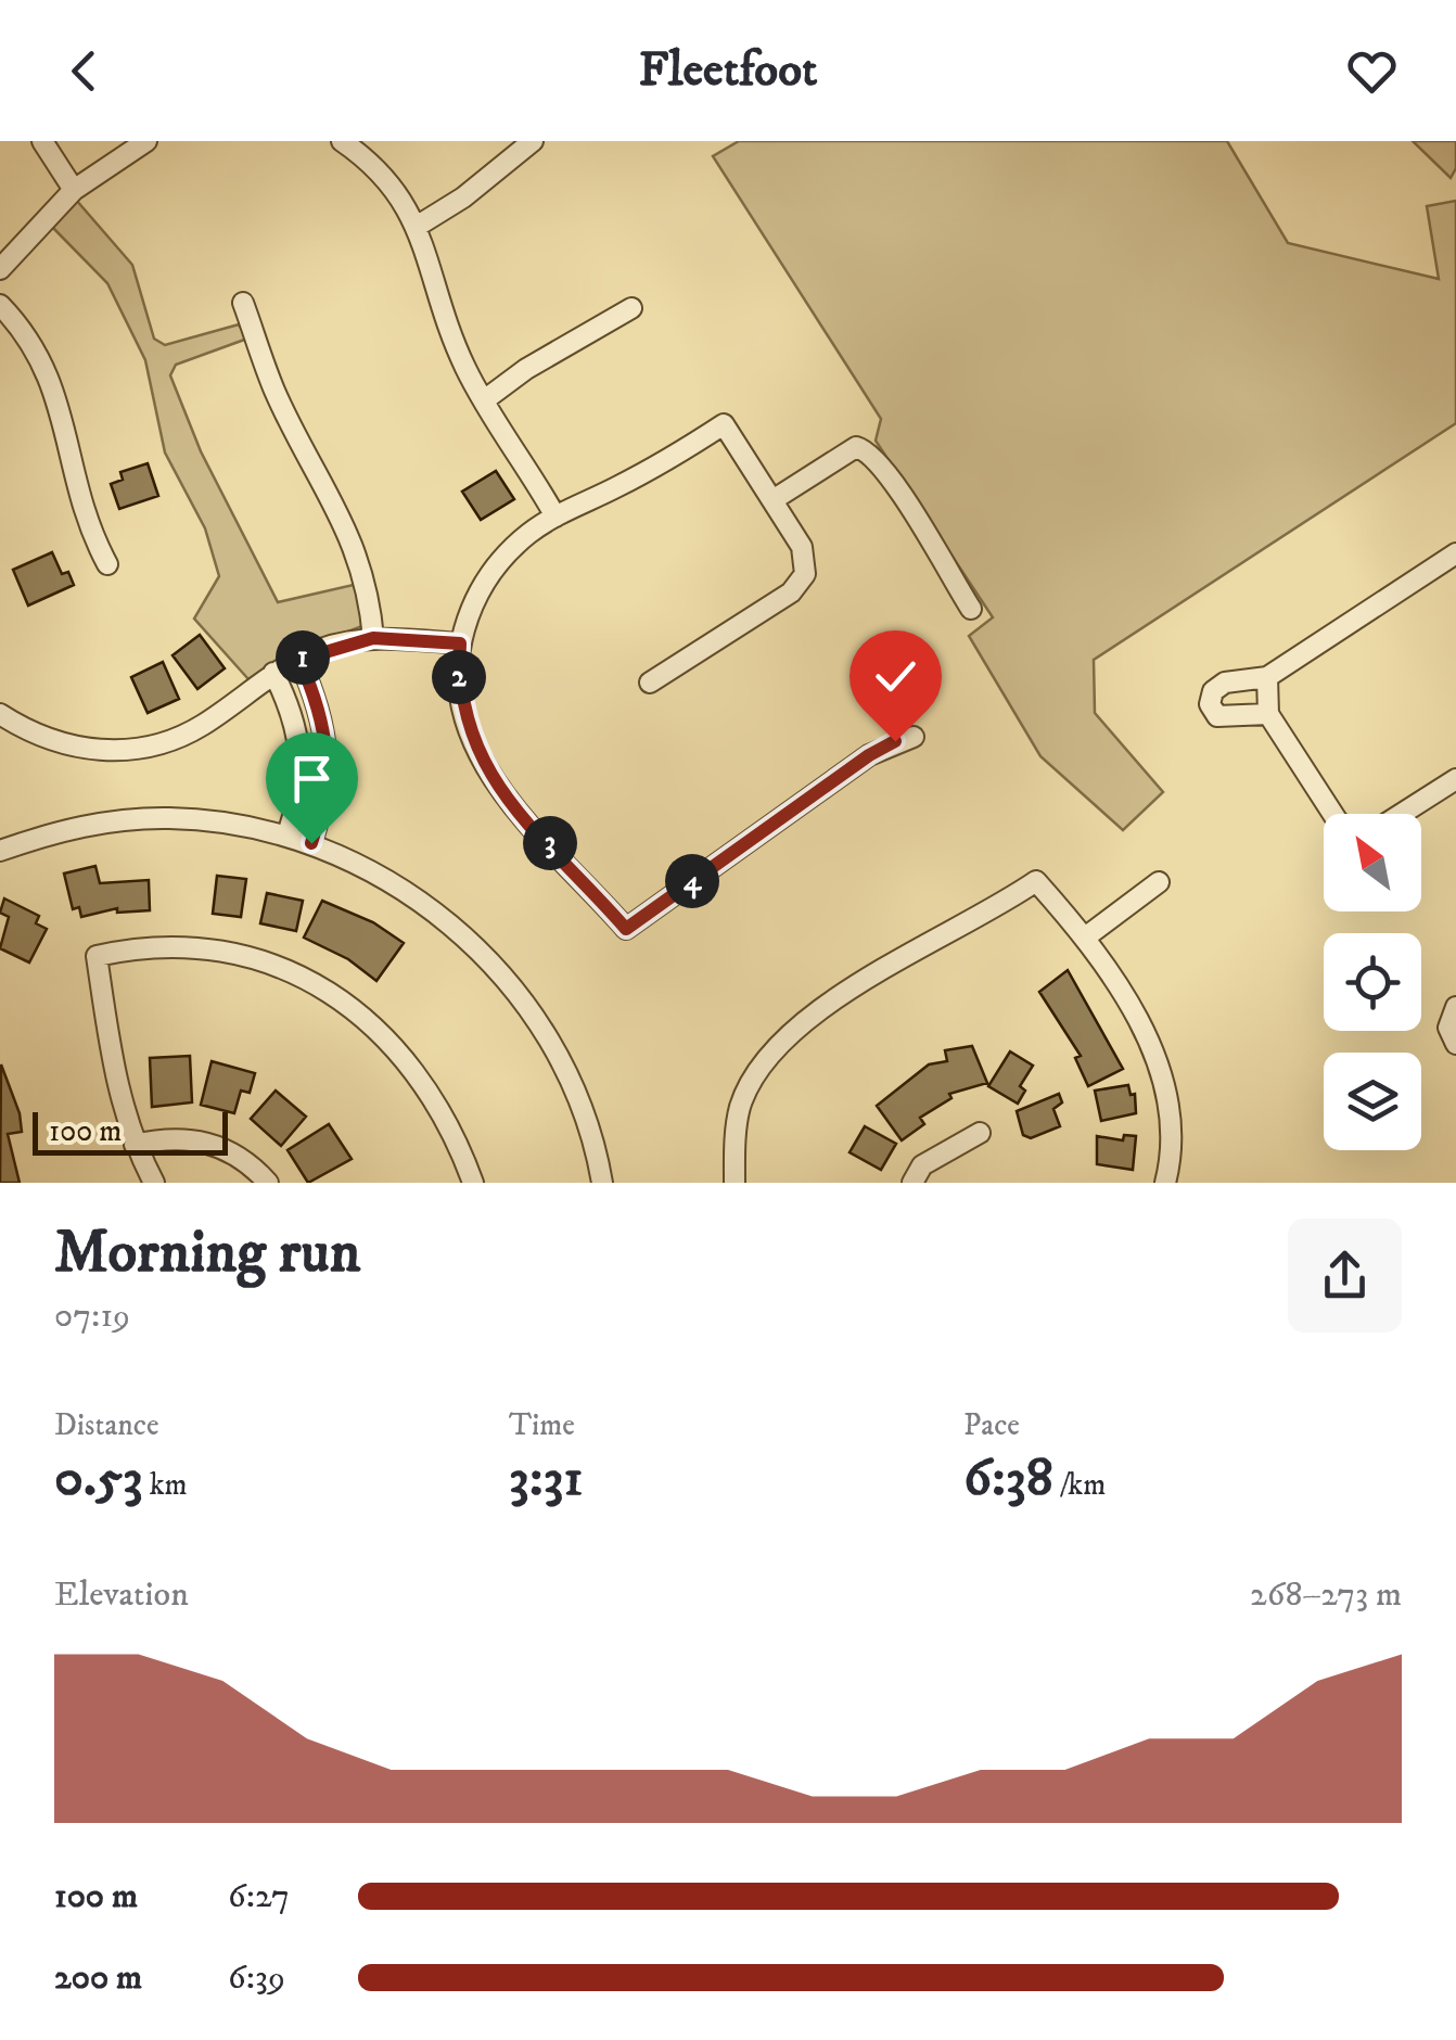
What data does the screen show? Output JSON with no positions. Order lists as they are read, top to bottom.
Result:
{
  "scale_bar": "100 m",
  "north": "top left",
  "page": {
    "header": "Fleetfoot",
    "pins": [
      "1",
      "2",
      "3",
      "4"
    ],
    "scale": "100 m",
    "heading": ["Morning run", "07:19"],
    "stats": [
      ["Distance", "0.53 km"],
      ["Time", "3:31"],
      ["Pace", "6:38 /km"]
    ],
    "chart": ["Elevation", "268–273 m"],
    "list": [
      {
        "name": "100 m",
        "note": "6:27"
      },
      {
        "name": "200 m",
        "note": "6:39"
      }
    ]
  }
}
